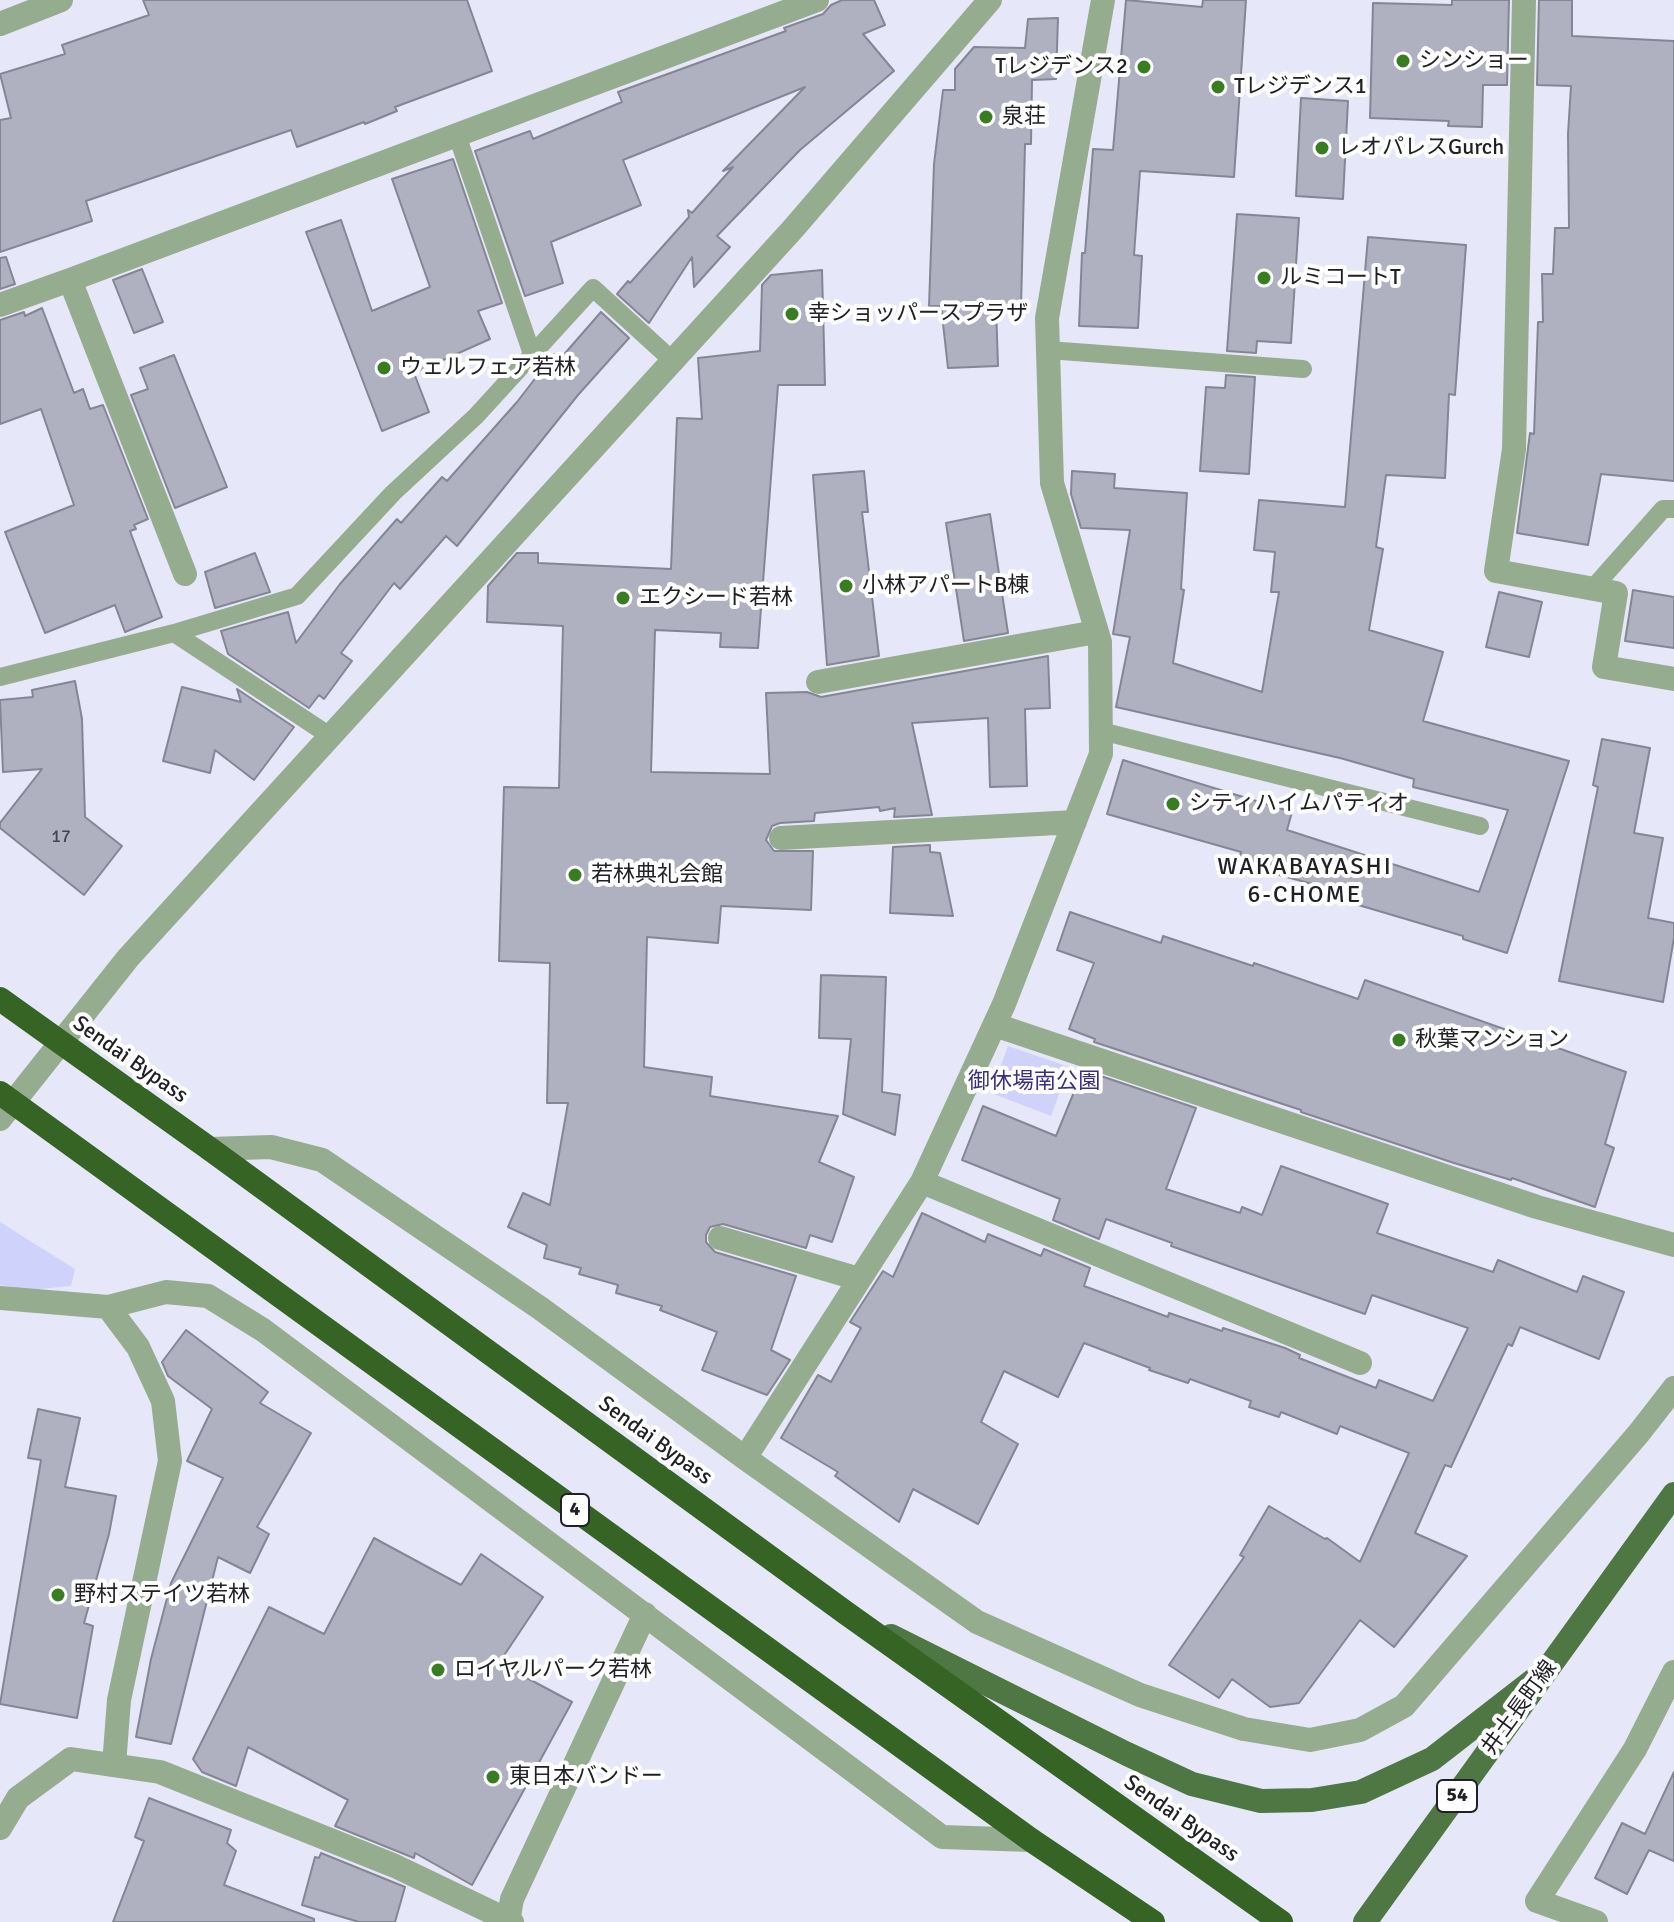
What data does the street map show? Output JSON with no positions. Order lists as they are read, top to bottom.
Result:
{
  "streets": {
    "highway": ["Sendai Bypass", "4"],
    "main road": ["井土長町線", "54"]
  },
  "districts": ["WAKABAYASHI 6-CHOME"],
  "parks": ["御休場南公園"],
  "places": [
    "シンショー",
    "Tレジデンス2",
    "Tレジデンス1",
    "泉荘",
    "レオパレスGurch",
    "ルミコートT",
    "幸ショッパースプラザ",
    "ウェルフェア若林",
    "小林アパートB棟",
    "エクシード若林",
    "シティハイムパティオ",
    "若林典礼会館",
    "秋葉マンション",
    "野村ステイツ若林",
    "ロイヤルパーク若林",
    "東日本バンドー"
  ],
  "house_numbers": ["17"]
}
